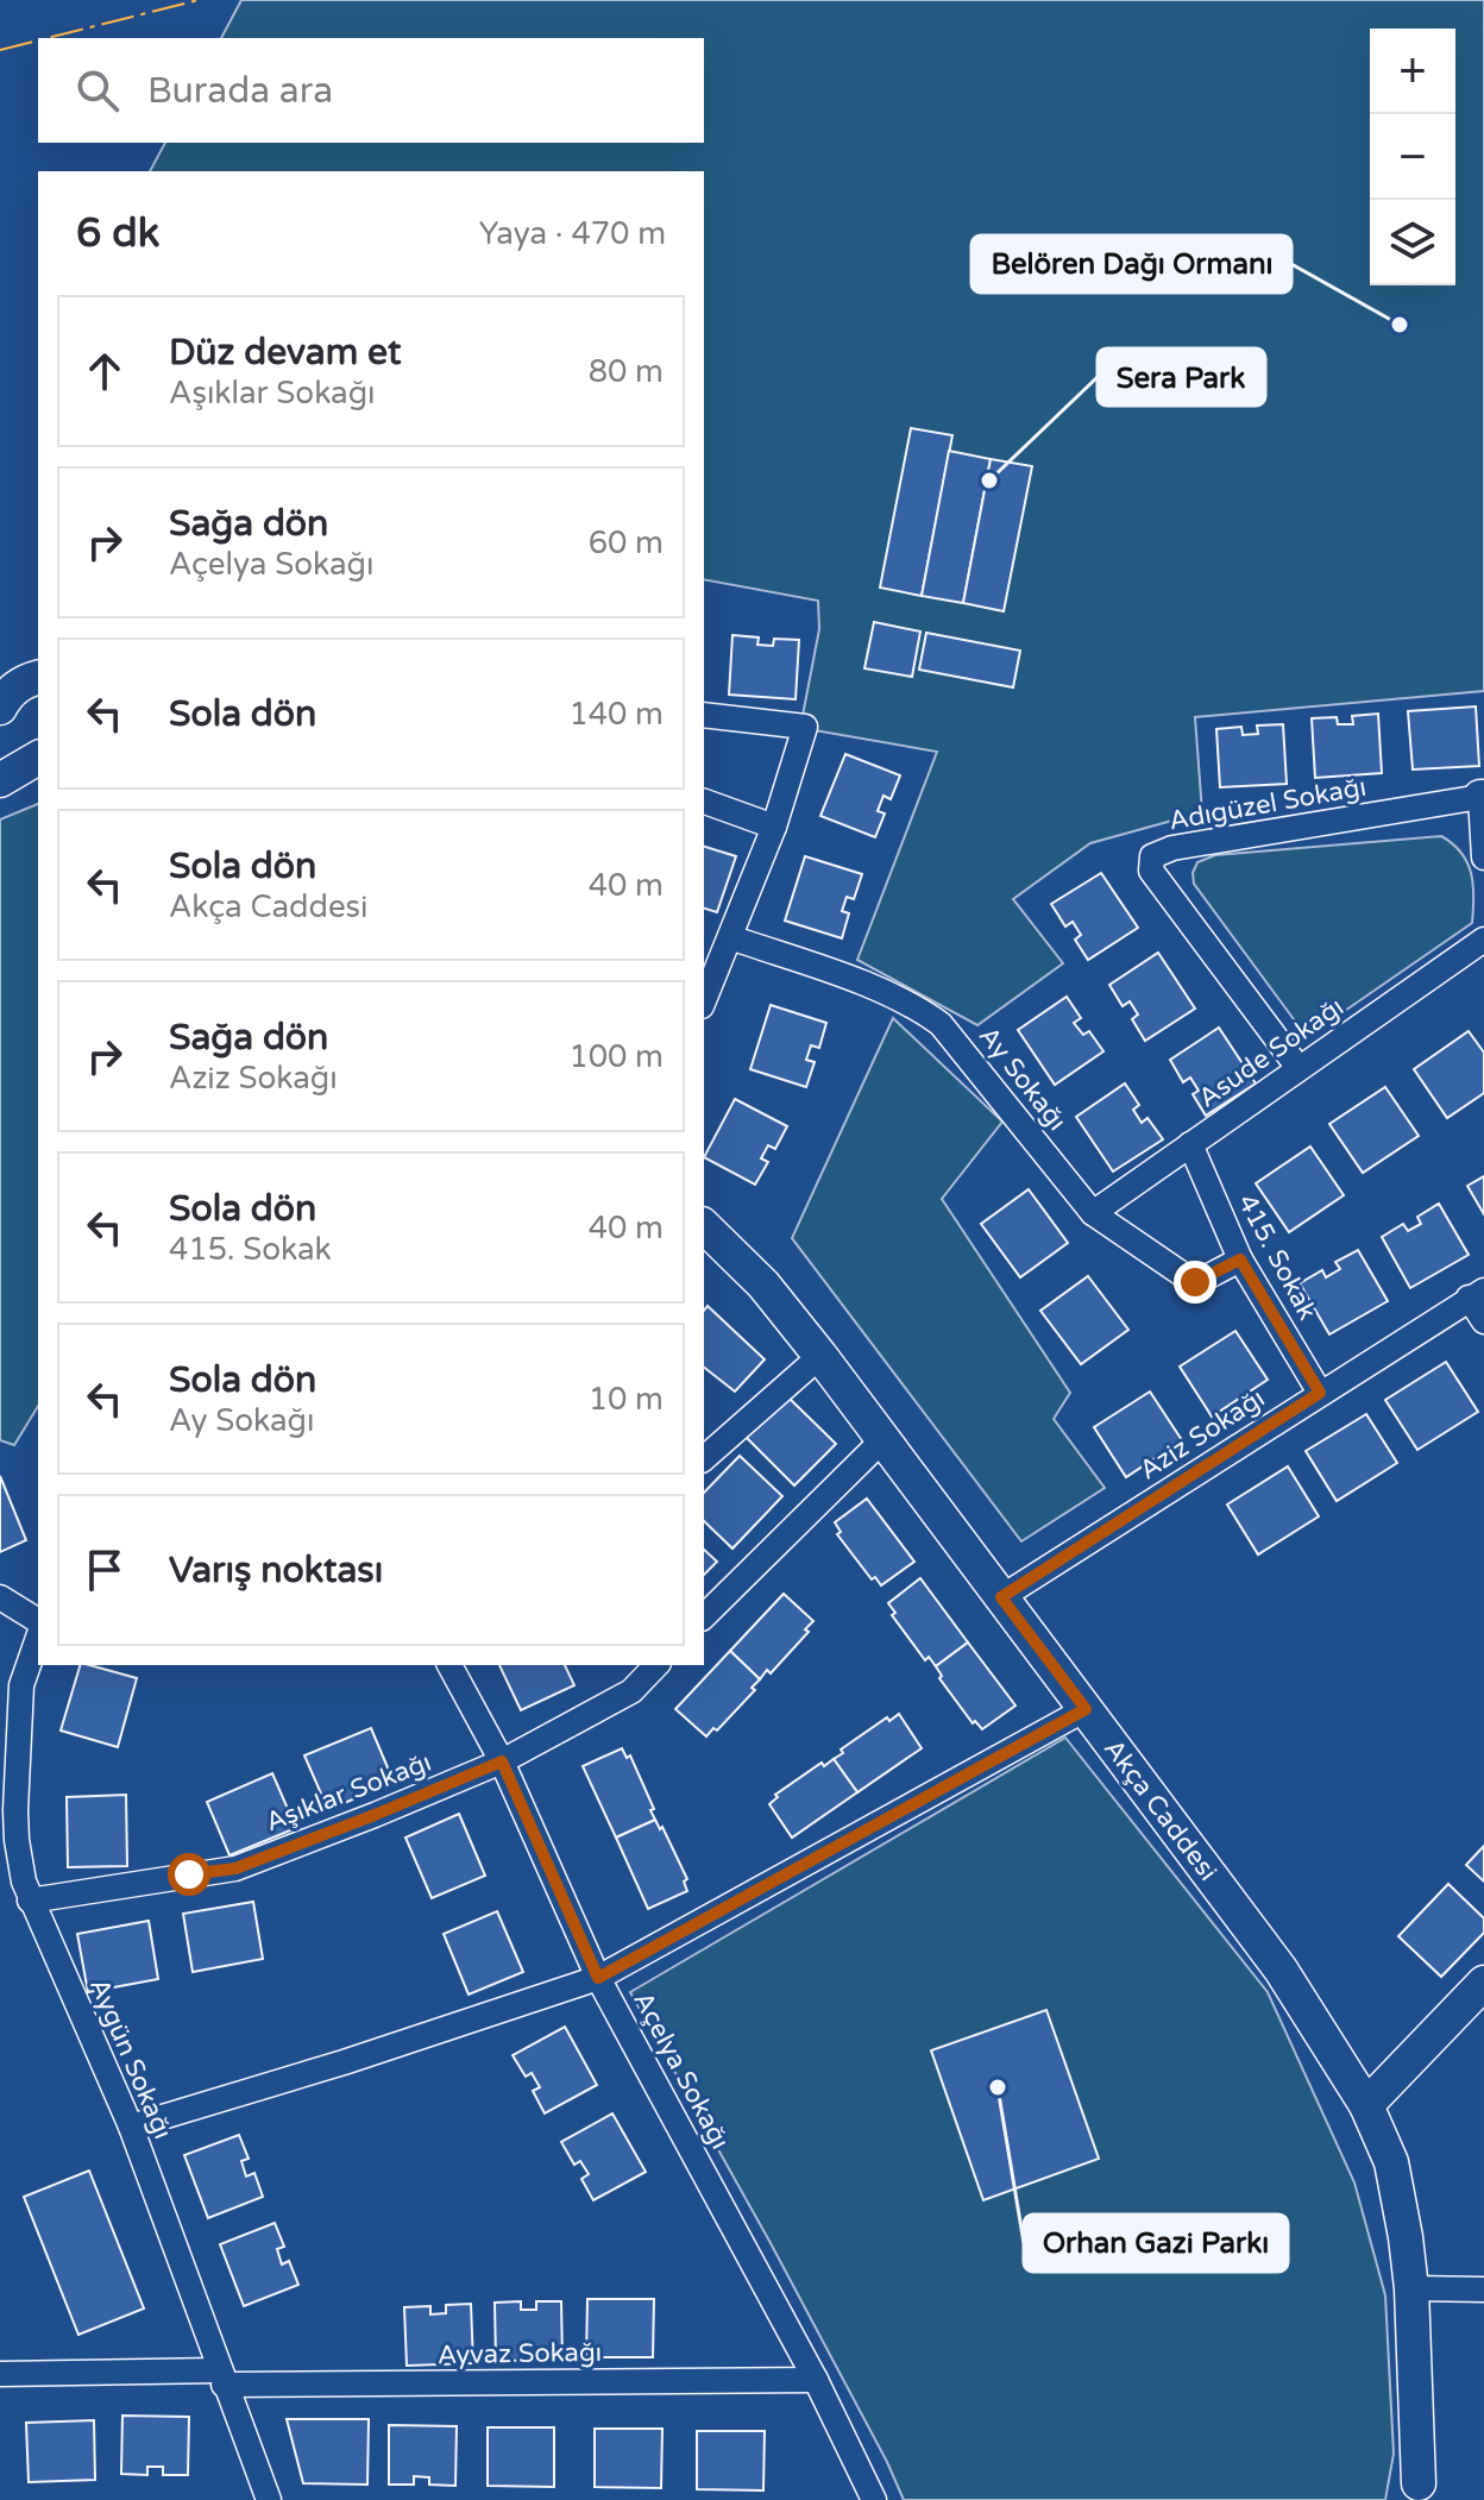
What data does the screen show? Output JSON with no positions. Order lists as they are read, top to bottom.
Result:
{
  "streets": {
    "main road": ["Akça Caddesi"],
    "street": [
      "Adıgüzel Sokağı",
      "Asude Sokağı",
      "Ay Sokağı",
      "415. Sokak",
      "Aziz Sokağı",
      "Aşıklar Sokağı",
      "Aygün Sokağı",
      "Açelya Sokağı",
      "Ayvaz Sokağı"
    ]
  },
  "crossings": [
    ["Adıgüzel Sokağı", "Asude Sokağı"],
    ["Asude Sokağı", "Ay Sokağı"],
    ["Asude Sokağı", "415. Sokak"],
    ["Ay Sokağı", "415. Sokak"],
    ["415. Sokak", "Aziz Sokağı"],
    ["Aziz Sokağı", "Akça Caddesi"],
    ["Aşıklar Sokağı", "Aygün Sokağı"],
    ["Aşıklar Sokağı", "Açelya Sokağı"],
    ["Aygün Sokağı", "Ayvaz Sokağı"],
    ["Açelya Sokağı", "Ayvaz Sokağı"]
  ],
  "places": ["Belören Dağı Ormanı", "Sera Park", "Orhan Gazi Parkı"],
  "page": {
    "map_buttons": ["+", "−"],
    "search": "Burada ara",
    "heading": ["6 dk", "Yaya · 470 m"],
    "list": [
      ["Düz devam et", "Aşıklar Sokağı", "80 m"],
      ["Sağa dön", "Açelya Sokağı", "60 m"],
      ["Sola dön", "140 m"],
      ["Sola dön", "Akça Caddesi", "40 m"],
      ["Sağa dön", "Aziz Sokağı", "100 m"],
      ["Sola dön", "415. Sokak", "40 m"],
      ["Sola dön", "Ay Sokağı", "10 m"],
      "Varış noktası"
    ]
  }
}
